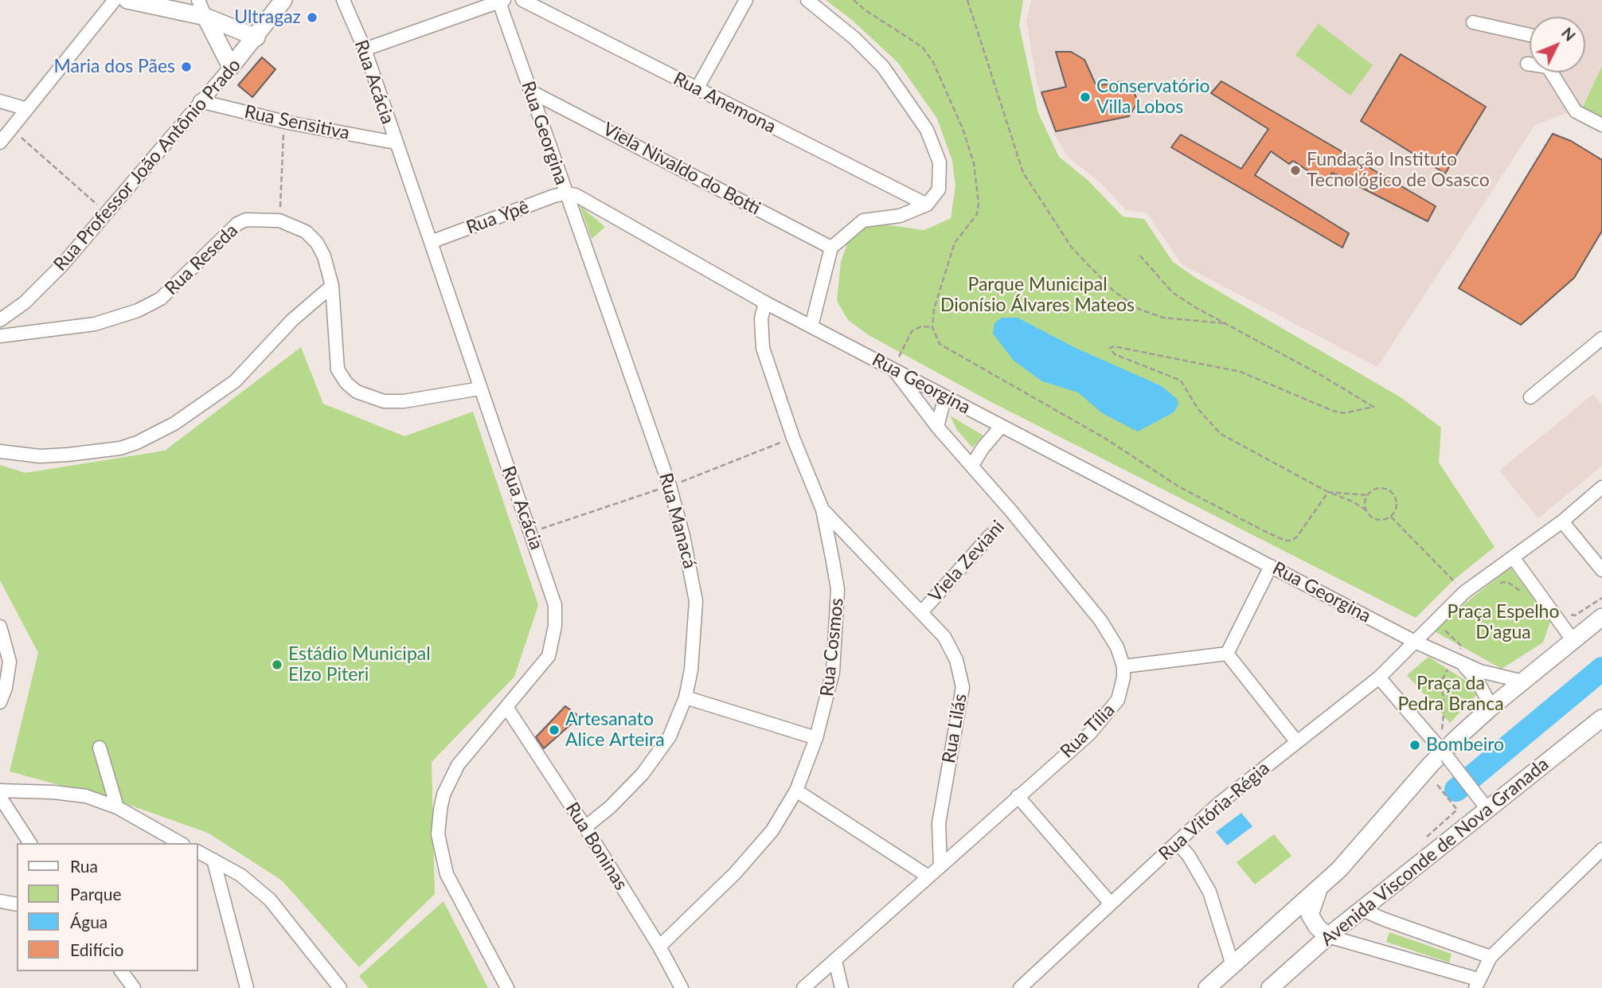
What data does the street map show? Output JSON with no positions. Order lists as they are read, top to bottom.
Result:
{
  "streets": {
    "main road": ["Rua Professor João Antônio Prado", "Avenida Visconde de Nova Granada"],
    "street": [
      "Rua Acácia",
      "Rua Anemona",
      "Rua Sensitiva",
      "Rua Georgina",
      "Viela Nivaldo do Botti",
      "Rua Ypê",
      "Rua Reseda",
      "Rua Manacá",
      "Viela Zeviani",
      "Rua Cosmos",
      "Rua Lilás",
      "Rua Tília",
      "Rua Vitória-Régia",
      "Rua Boninas"
    ]
  },
  "crossings": [
    ["Rua Acácia", "Rua Sensitiva"],
    ["Rua Acácia", "Rua Ypê"],
    ["Rua Acácia", "Rua Reseda"],
    ["Rua Acácia", "Rua Boninas"],
    ["Rua Sensitiva", "Rua Professor João Antônio Prado"],
    ["Rua Georgina", "Viela Nivaldo do Botti"],
    ["Rua Georgina", "Rua Ypê"],
    ["Rua Georgina", "Rua Manacá"],
    ["Rua Georgina", "Rua Cosmos"],
    ["Rua Georgina", "Rua Vitória-Régia"],
    ["Rua Ypê", "Rua Manacá"],
    ["Rua Manacá", "Rua Boninas"],
    ["Viela Zeviani", "Rua Lilás"],
    ["Rua Cosmos", "Rua Lilás"],
    ["Rua Cosmos", "Rua Boninas"],
    ["Rua Lilás", "Rua Tília"]
  ],
  "parks": ["Parque Municipal Dionísio Álvares Mateos", "Praça Espelho D'agua", "Praça da Pedra Branca"],
  "places": [
    "Ultragaz",
    "Maria dos Pães",
    "Conservatório Villa Lobos",
    "Fundação Instituto Tecnológico de Osasco",
    "Estádio Municipal Elzo Piteri",
    "Artesanato Alice Arteira",
    "Bombeiro"
  ],
  "legend": [
    "Rua",
    "Parque",
    "Água",
    "Edifício"
  ],
  "north": "top right"
}
